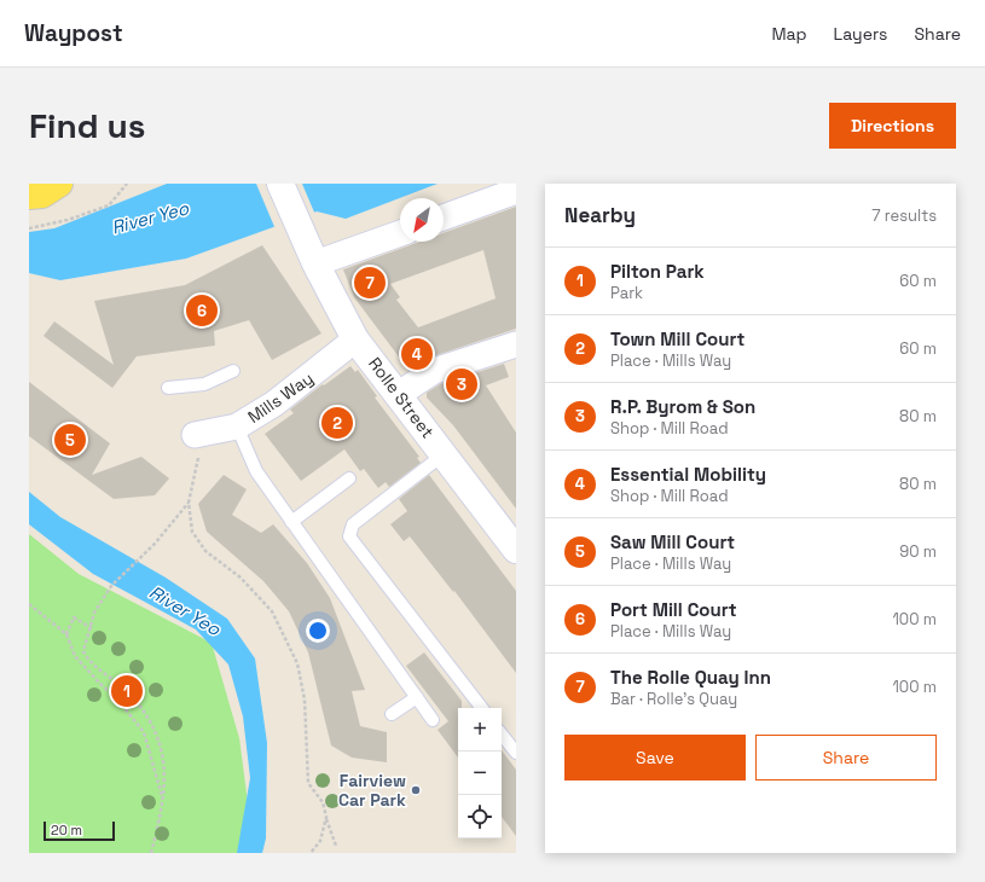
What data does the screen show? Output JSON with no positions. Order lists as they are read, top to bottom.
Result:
{
  "streets": {
    "main road": ["Rolle Street"],
    "street": ["Mills Way"]
  },
  "crossings": [
    ["Mills Way", "Rolle Street"]
  ],
  "water": ["River Yeo"],
  "places": ["Fairview Car Park"],
  "scale_bar": "20 m",
  "north": "bottom left",
  "page": {
    "header": "Waypost",
    "nav": ["Map", "Layers", "Share"],
    "buttons": [
      "Directions",
      ["Save", "Share"]
    ],
    "title": "Find us",
    "heading": ["Nearby", "7 results"],
    "list": [
      {
        "mark": "1",
        "name": "Pilton Park",
        "note": "Park",
        "value": "60 m"
      },
      {
        "mark": "2",
        "name": "Town Mill Court",
        "note": "Place · Mills Way",
        "value": "60 m"
      },
      {
        "mark": "3",
        "name": "R.P. Byrom & Son",
        "note": "Shop · Mill Road",
        "value": "80 m"
      },
      {
        "mark": "4",
        "name": "Essential Mobility",
        "note": "Shop · Mill Road",
        "value": "80 m"
      },
      {
        "mark": "5",
        "name": "Saw Mill Court",
        "note": "Place · Mills Way",
        "value": "90 m"
      },
      {
        "mark": "6",
        "name": "Port Mill Court",
        "note": "Place · Mills Way",
        "value": "100 m"
      },
      {
        "mark": "7",
        "name": "The Rolle Quay Inn",
        "note": "Bar · Rolle's Quay",
        "value": "100 m"
      }
    ],
    "pins": [
      "7",
      "6",
      "4",
      "3",
      "2",
      "5",
      "1"
    ],
    "map_buttons": ["+", "−"],
    "scale": "20 m"
  }
}
